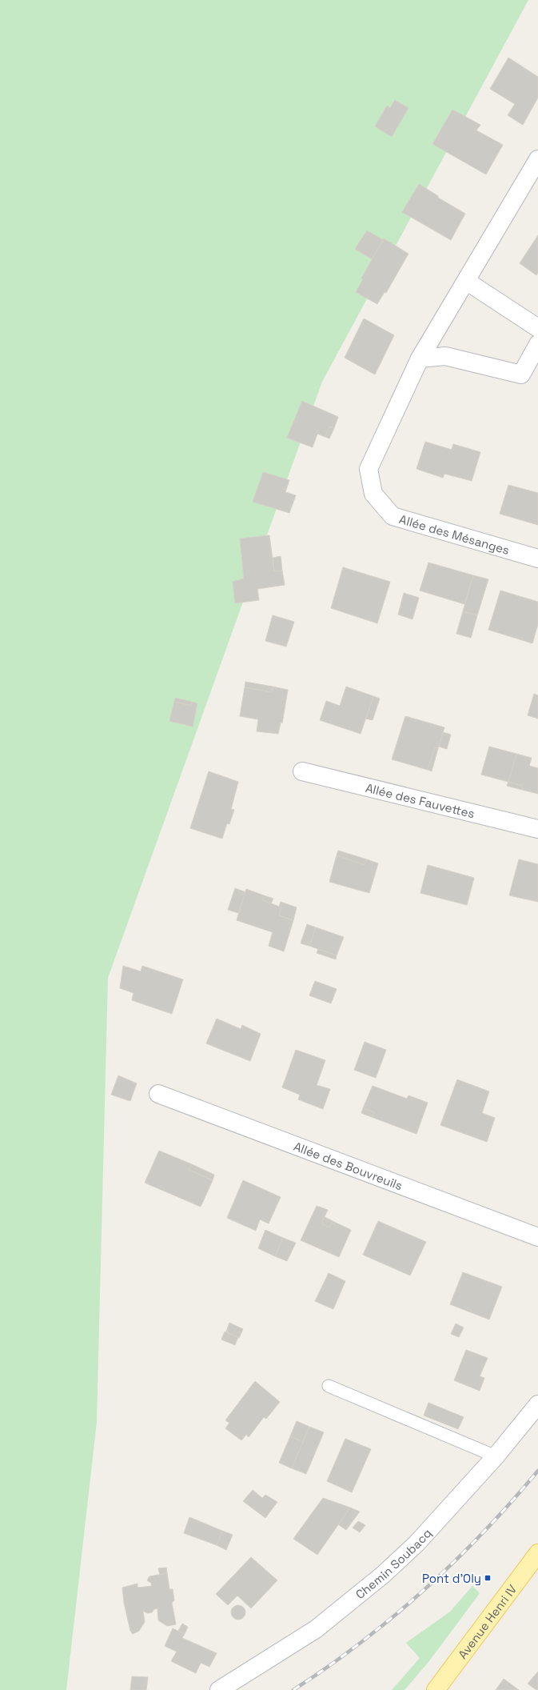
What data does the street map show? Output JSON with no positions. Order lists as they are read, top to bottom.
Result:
{
  "streets": {
    "main road": ["Avenue Henri IV"],
    "street": [
      "Allée des Mésanges",
      "Allée des Fauvettes",
      "Allée des Bouvreuils",
      "Chemin Soubacq"
    ]
  },
  "places": {
    "transit": ["Pont d'Oly"]
  }
}
